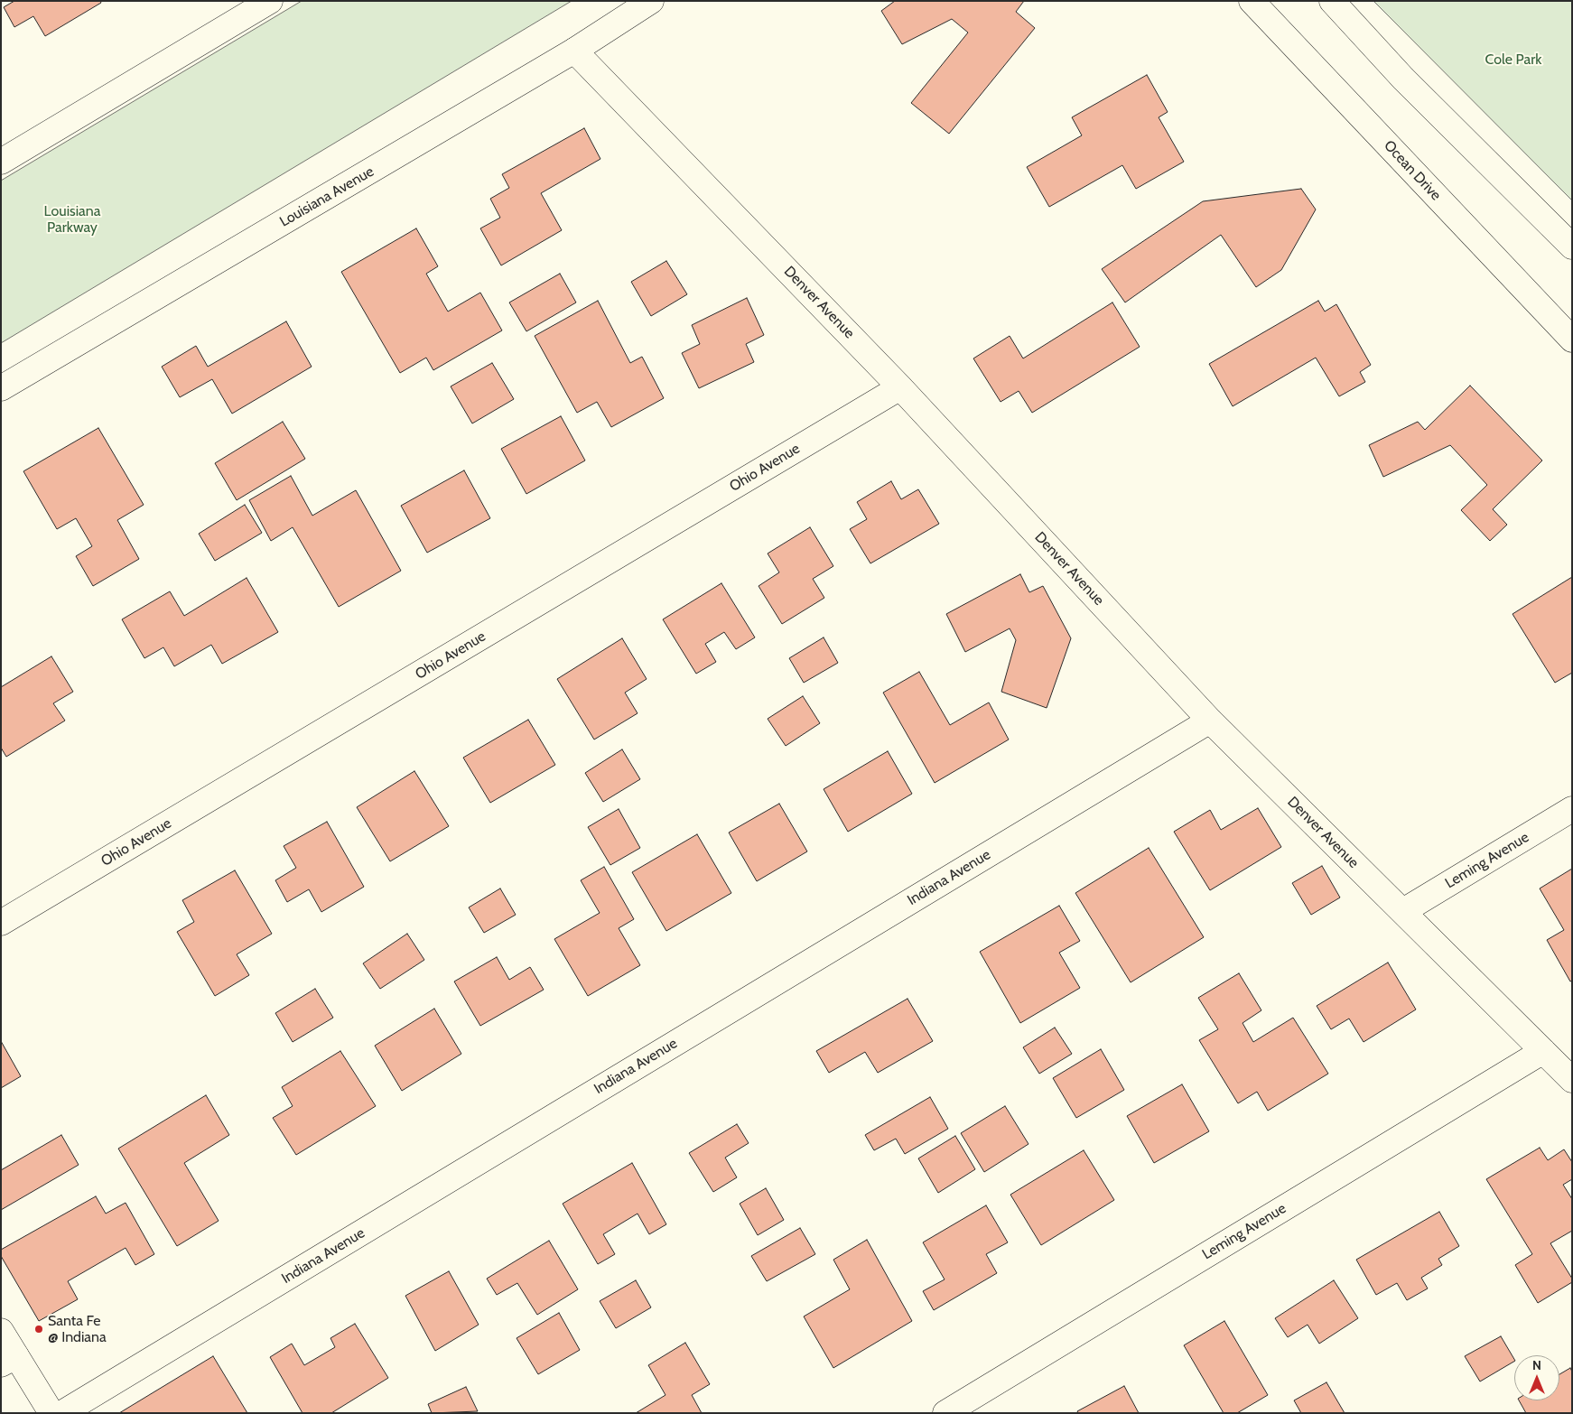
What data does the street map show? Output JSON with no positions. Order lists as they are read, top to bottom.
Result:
{
  "streets": {
    "street": [
      "Ocean Drive",
      "Louisiana Avenue",
      "Denver Avenue",
      "Ohio Avenue",
      "Leming Avenue",
      "Indiana Avenue"
    ]
  },
  "crossings": [
    ["Louisiana Avenue", "Denver Avenue"],
    ["Denver Avenue", "Ohio Avenue"],
    ["Denver Avenue", "Leming Avenue"],
    ["Denver Avenue", "Indiana Avenue"]
  ],
  "parks": ["Cole Park", "Louisiana Parkway"],
  "places": ["Santa Fe @ Indiana"],
  "north": "top"
}
